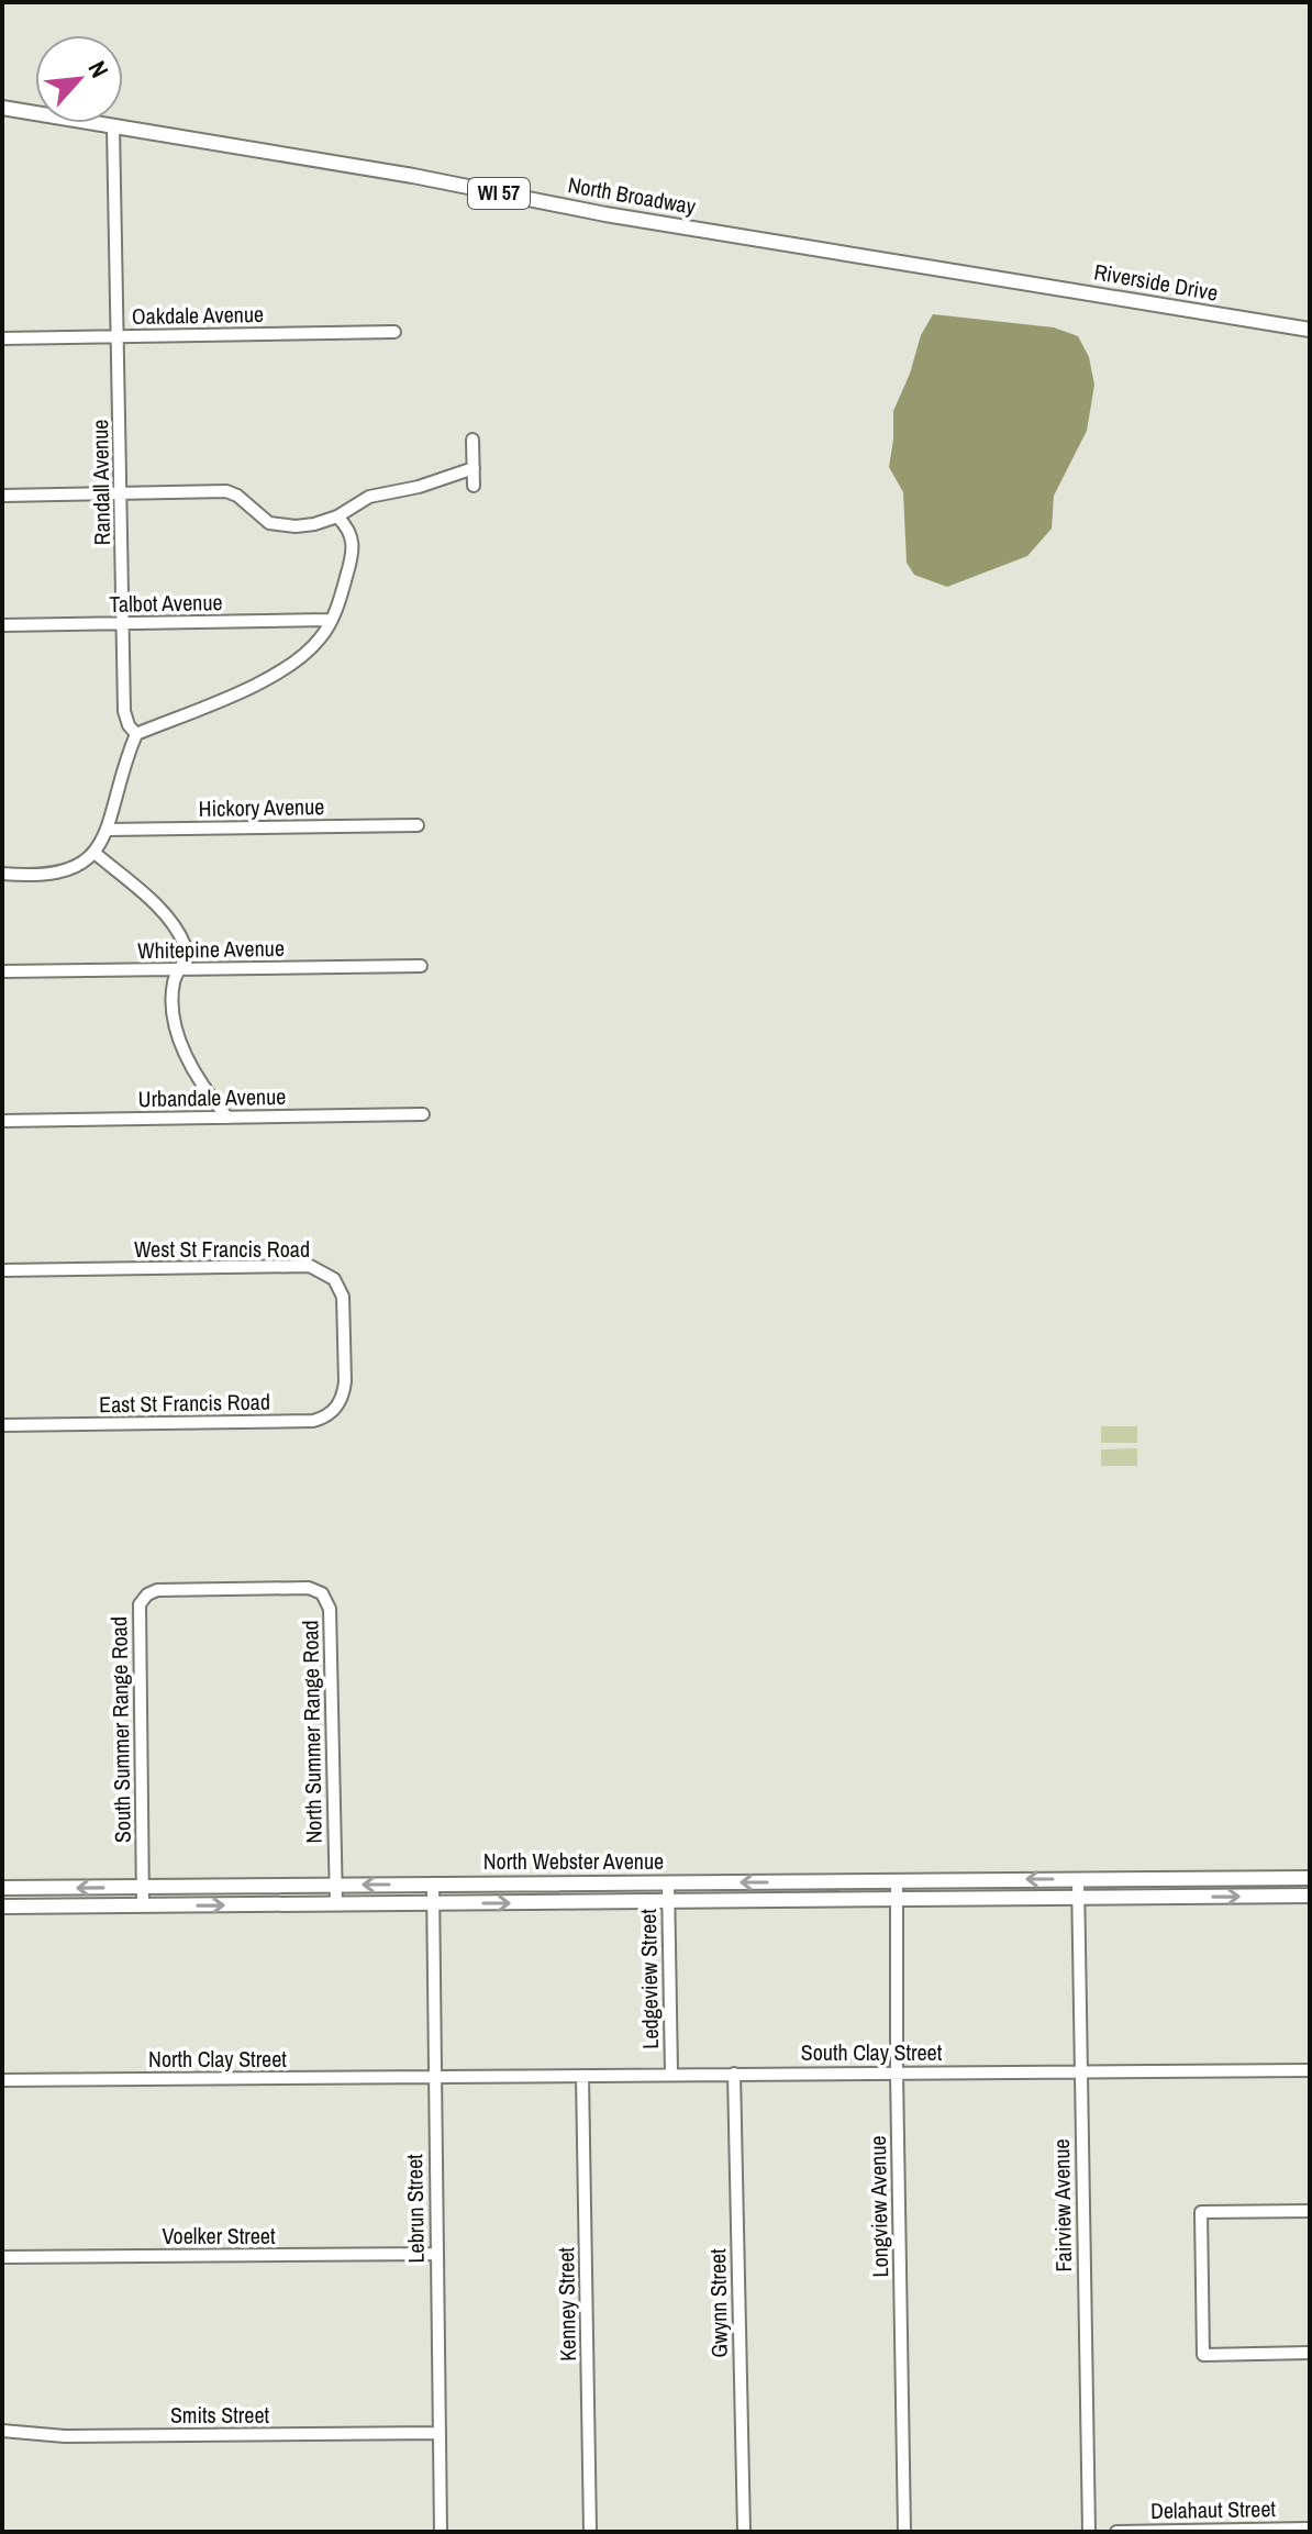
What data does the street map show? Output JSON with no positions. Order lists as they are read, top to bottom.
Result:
{
  "streets": {
    "main road": [
      "WI 57",
      "North Broadway",
      "Riverside Drive",
      "North Webster Avenue"
    ],
    "street": [
      "Oakdale Avenue",
      "Randall Avenue",
      "Talbot Avenue",
      "Hickory Avenue",
      "Whitepine Avenue",
      "Urbandale Avenue",
      "West St Francis Road",
      "East St Francis Road",
      "South Summer Range Road",
      "North Summer Range Road",
      "Ledgeview Street",
      "South Clay Street",
      "North Clay Street",
      "Fairview Avenue",
      "Longview Avenue",
      "Lebrun Street",
      "Voelker Street",
      "Gwynn Street",
      "Kenney Street",
      "Smits Street",
      "Delahaut Street"
    ]
  },
  "crossings": [
    ["North Broadway", "Riverside Drive"],
    ["North Broadway", "Randall Avenue"],
    ["Oakdale Avenue", "Randall Avenue"],
    ["Randall Avenue", "Talbot Avenue"],
    ["West St Francis Road", "East St Francis Road"],
    ["South Summer Range Road", "North Summer Range Road"],
    ["South Summer Range Road", "North Webster Avenue"],
    ["North Summer Range Road", "North Webster Avenue"],
    ["North Webster Avenue", "Ledgeview Street"],
    ["North Webster Avenue", "Fairview Avenue"],
    ["North Webster Avenue", "Longview Avenue"],
    ["North Webster Avenue", "Lebrun Street"],
    ["Ledgeview Street", "South Clay Street"],
    ["South Clay Street", "North Clay Street"],
    ["South Clay Street", "Fairview Avenue"],
    ["South Clay Street", "Longview Avenue"],
    ["South Clay Street", "Lebrun Street"],
    ["South Clay Street", "Gwynn Street"],
    ["South Clay Street", "Kenney Street"],
    ["North Clay Street", "Lebrun Street"],
    ["Lebrun Street", "Voelker Street"],
    ["Lebrun Street", "Smits Street"]
  ],
  "north": "top right"
}
